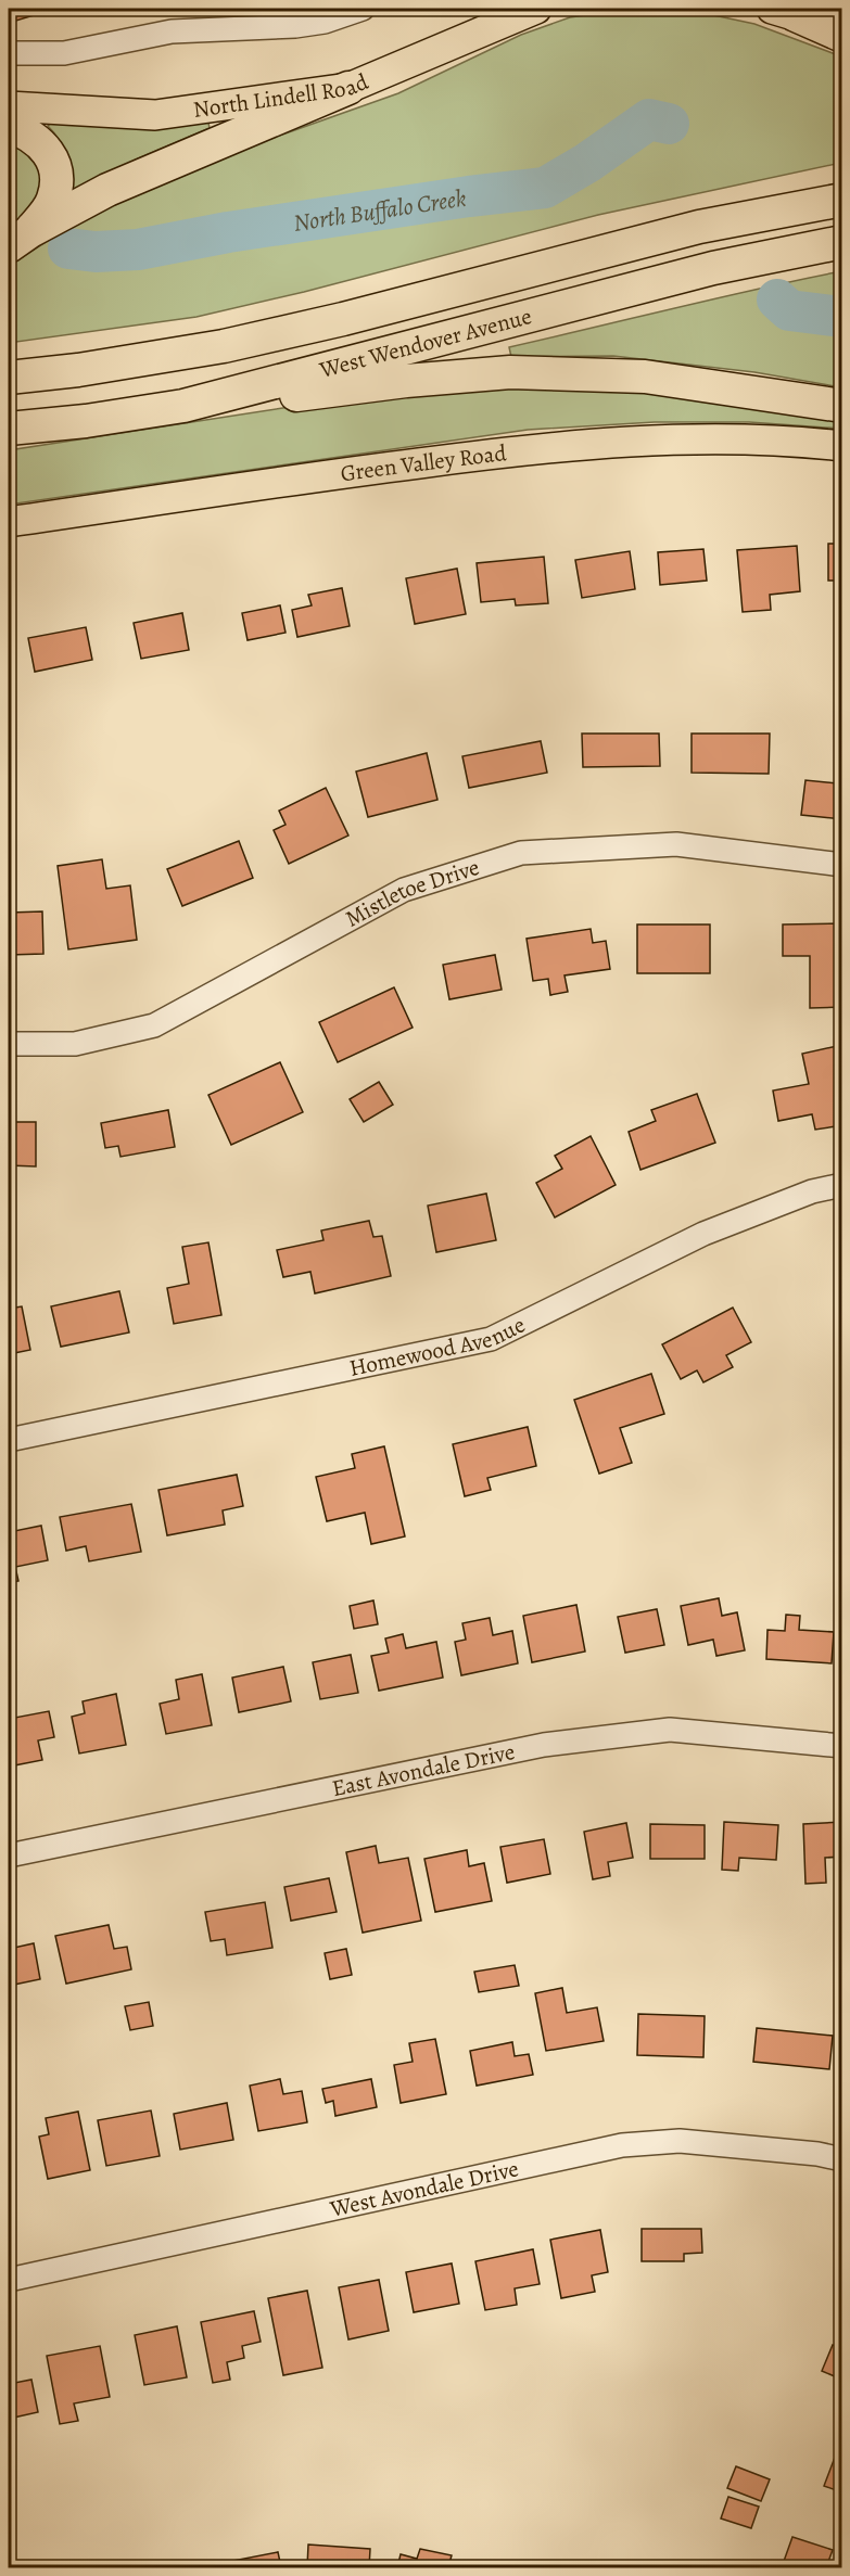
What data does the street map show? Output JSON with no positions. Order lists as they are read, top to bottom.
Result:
{
  "streets": {
    "highway": ["West Wendover Avenue"],
    "main road": ["North Lindell Road", "Green Valley Road"],
    "street": [
      "Mistletoe Drive",
      "Homewood Avenue",
      "East Avondale Drive",
      "West Avondale Drive"
    ]
  },
  "water": ["North Buffalo Creek"]
}
